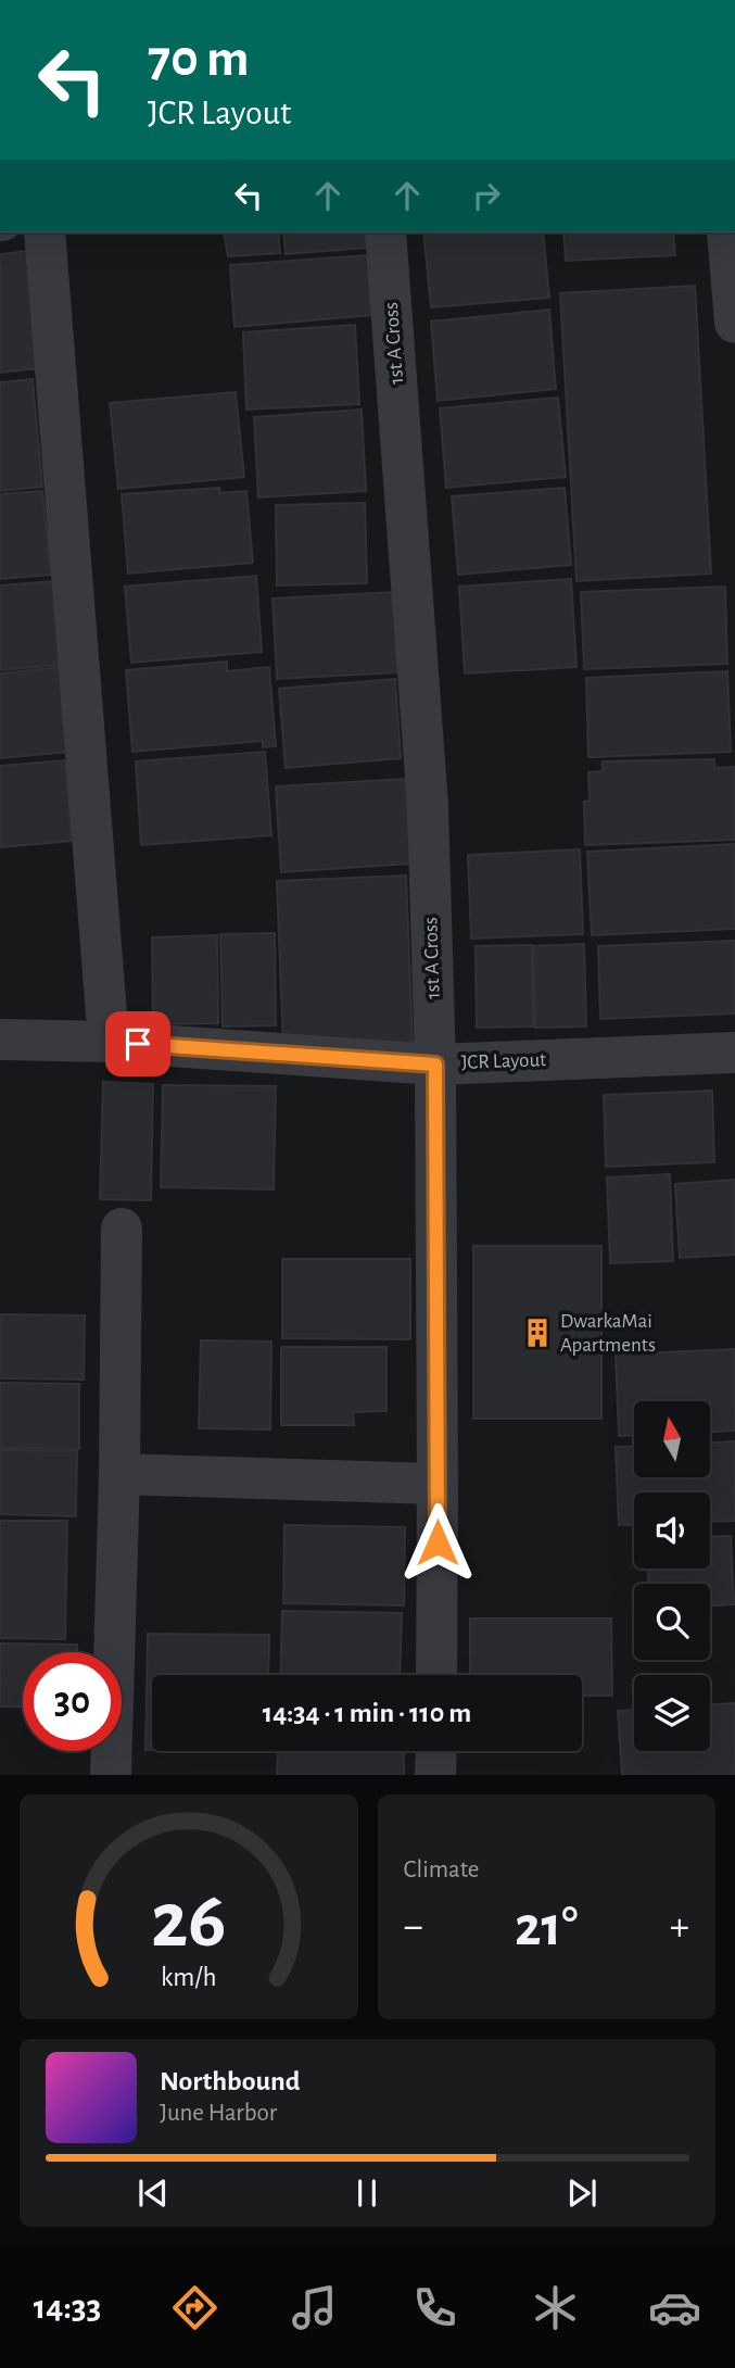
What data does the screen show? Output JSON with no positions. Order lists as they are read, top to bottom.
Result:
{
  "streets": {
    "street": ["1st A Cross", "JCR Layout"]
  },
  "crossings": [
    ["1st A Cross", "JCR Layout"]
  ],
  "places": {
    "building": ["DwarkaMai Apartments"]
  },
  "north": "top",
  "page": {
    "turn": ["70 m", "JCR Layout"],
    "limit": "30",
    "trip": "14:34 · 1 min · 110 m",
    "tile": "Climate",
    "heat": ["−", "21°", "+"],
    "song": ["Northbound", "June Harbor"],
    "tabs": "14:33",
    "gauge": ["26", "km/h"]
  }
}
